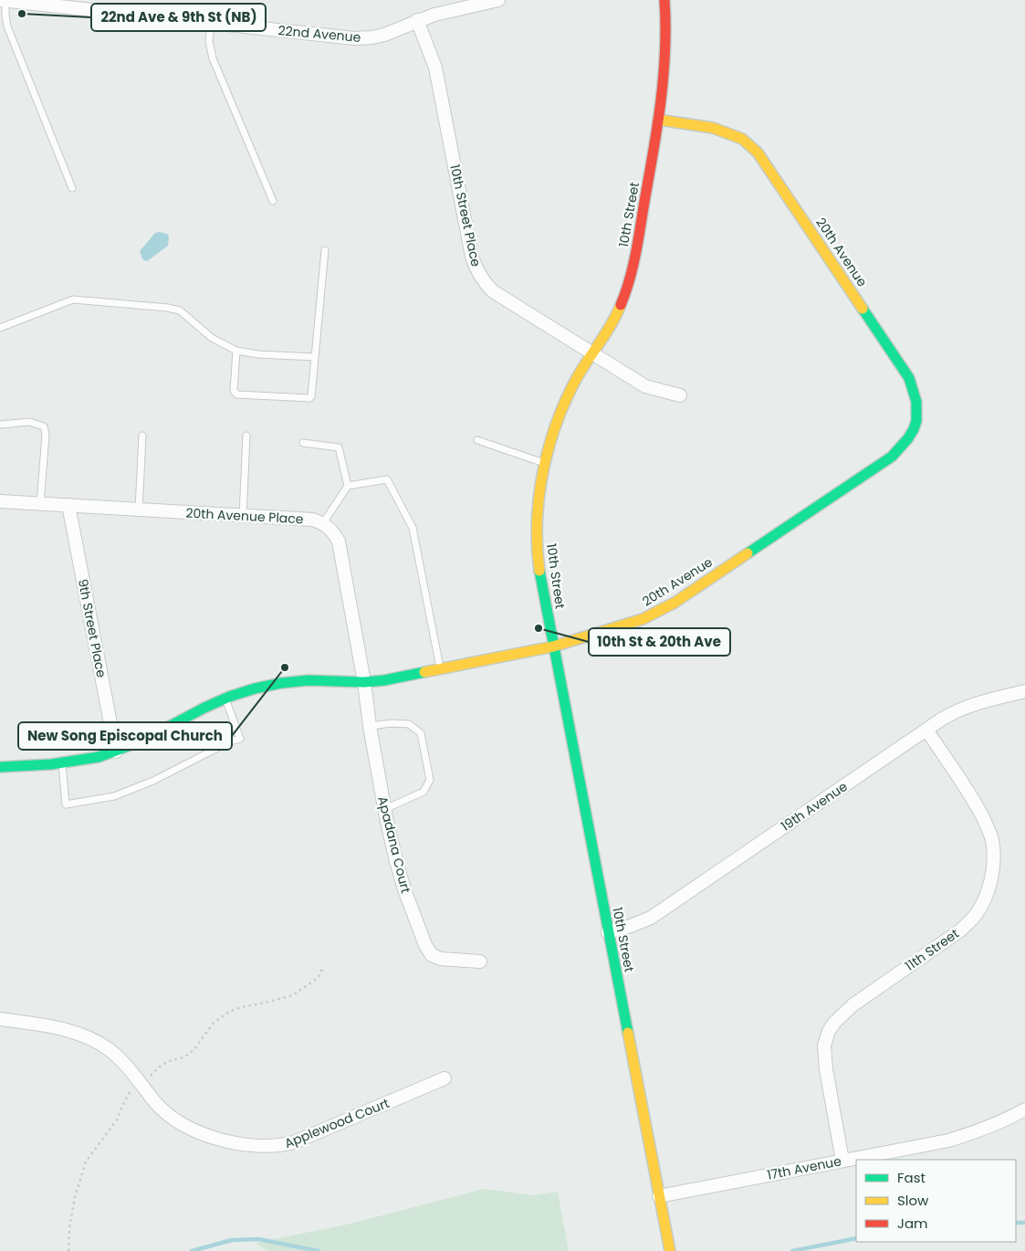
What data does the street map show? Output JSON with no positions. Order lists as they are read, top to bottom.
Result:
{
  "streets": {
    "street": [
      "22nd Avenue",
      "10th Street",
      "10th Street Place",
      "20th Avenue",
      "20th Avenue Place",
      "9th Street Place",
      "19th Avenue",
      "Apadana Court",
      "11th Street",
      "Applewood Court",
      "17th Avenue"
    ]
  },
  "crossings": [
    ["22nd Avenue", "10th Street Place"],
    ["10th Street", "10th Street Place"],
    ["10th Street", "20th Avenue"],
    ["10th Street", "19th Avenue"],
    ["10th Street", "17th Avenue"],
    ["20th Avenue", "9th Street Place"],
    ["20th Avenue", "Apadana Court"],
    ["20th Avenue Place", "9th Street Place"],
    ["19th Avenue", "11th Street"],
    ["11th Street", "17th Avenue"]
  ],
  "places": ["22nd Ave & 9th St (NB)", "10th St & 20th Ave", "New Song Episcopal Church"],
  "legend": ["Fast", "Slow", "Jam"]
}
